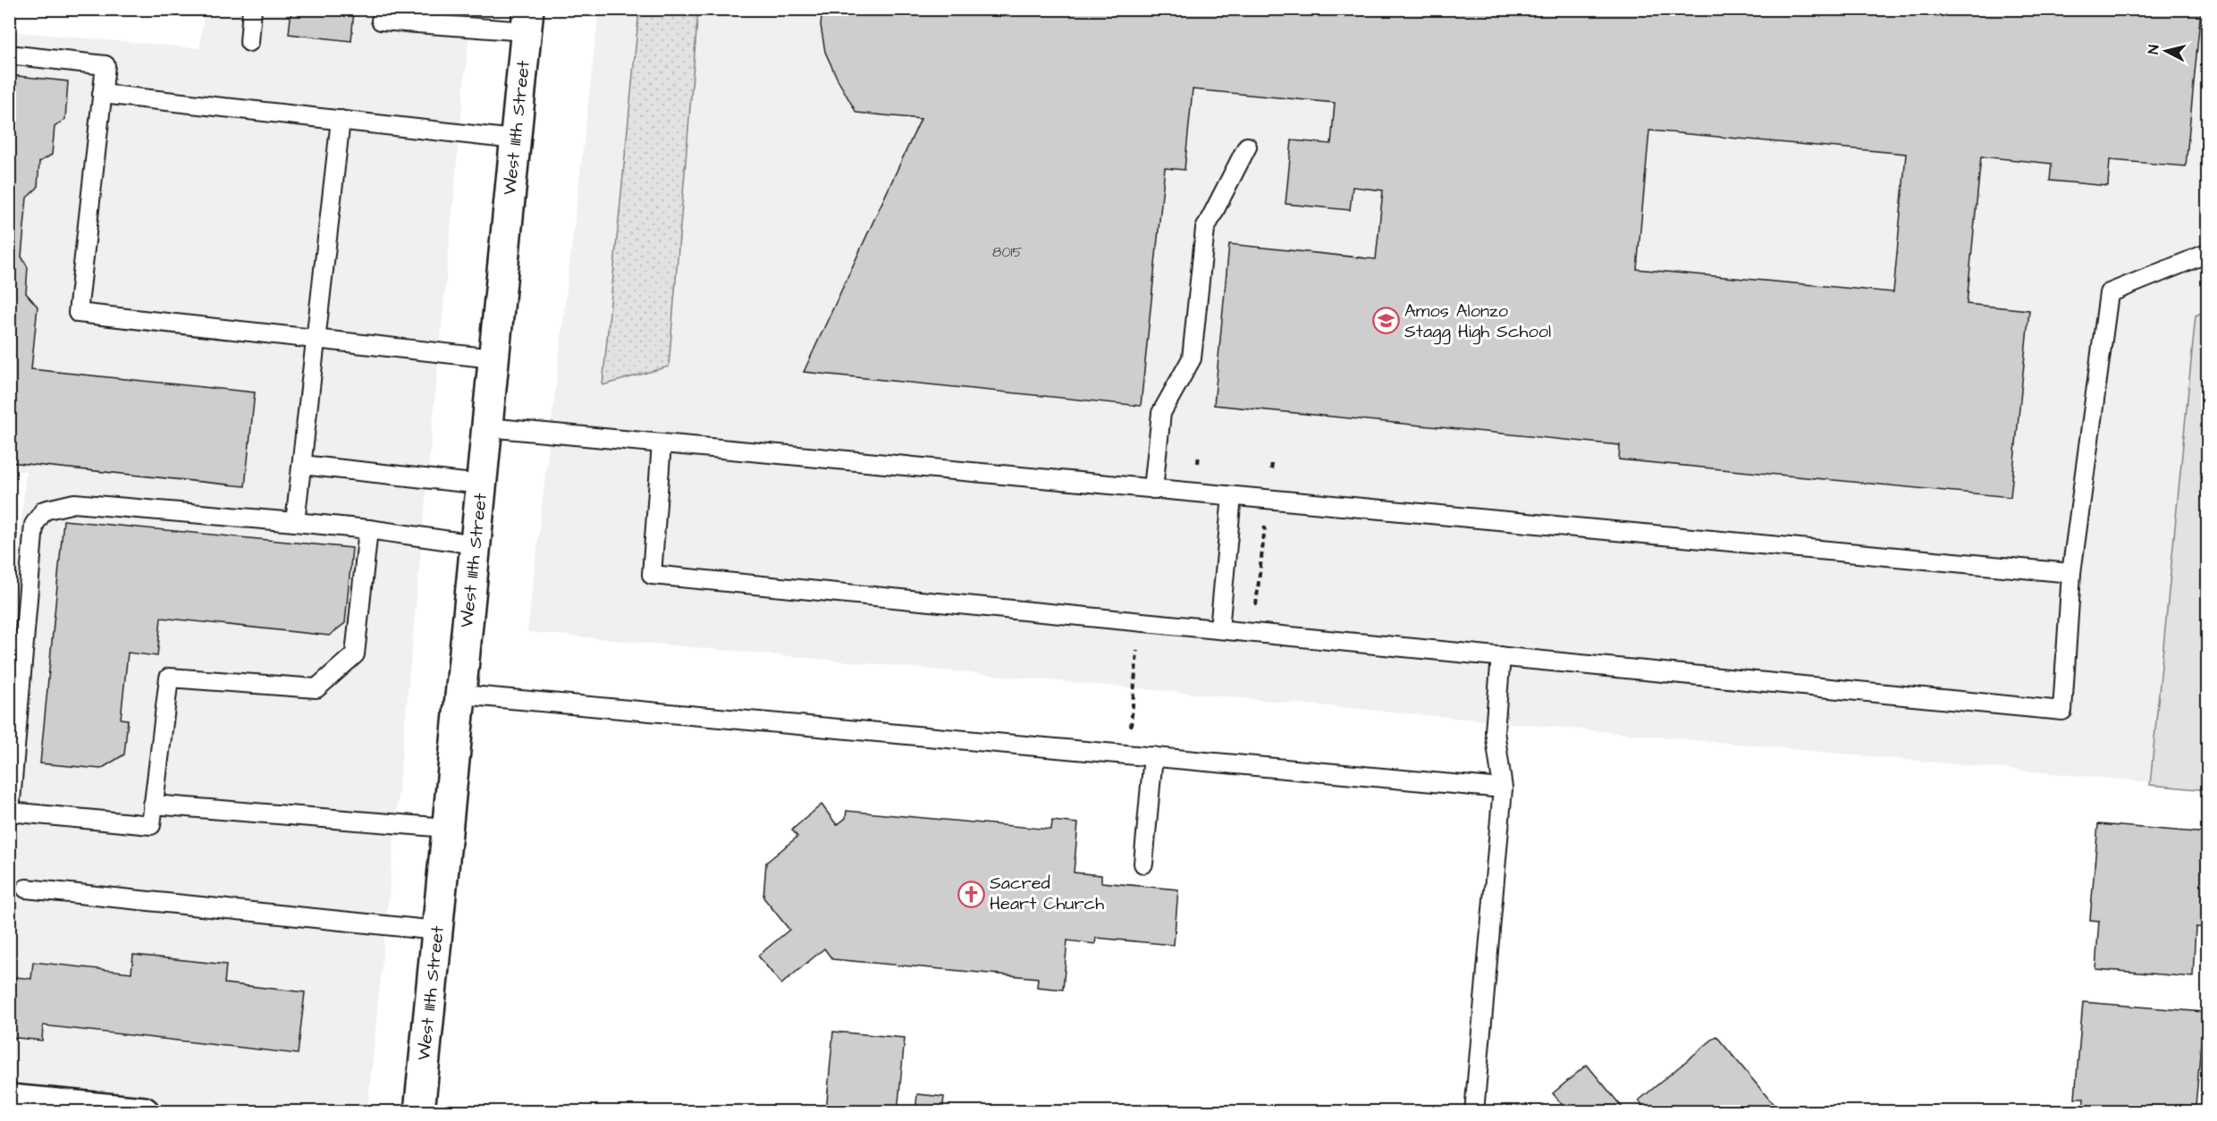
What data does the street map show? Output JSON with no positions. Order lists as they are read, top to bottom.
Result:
{
  "streets": {
    "main road": ["West 111th Street"]
  },
  "places": {
    "school or university": ["Amos Alonzo Stagg High School"],
    "church": ["Sacred Heart Church"]
  },
  "house_numbers": ["8015"],
  "north": "left"
}
